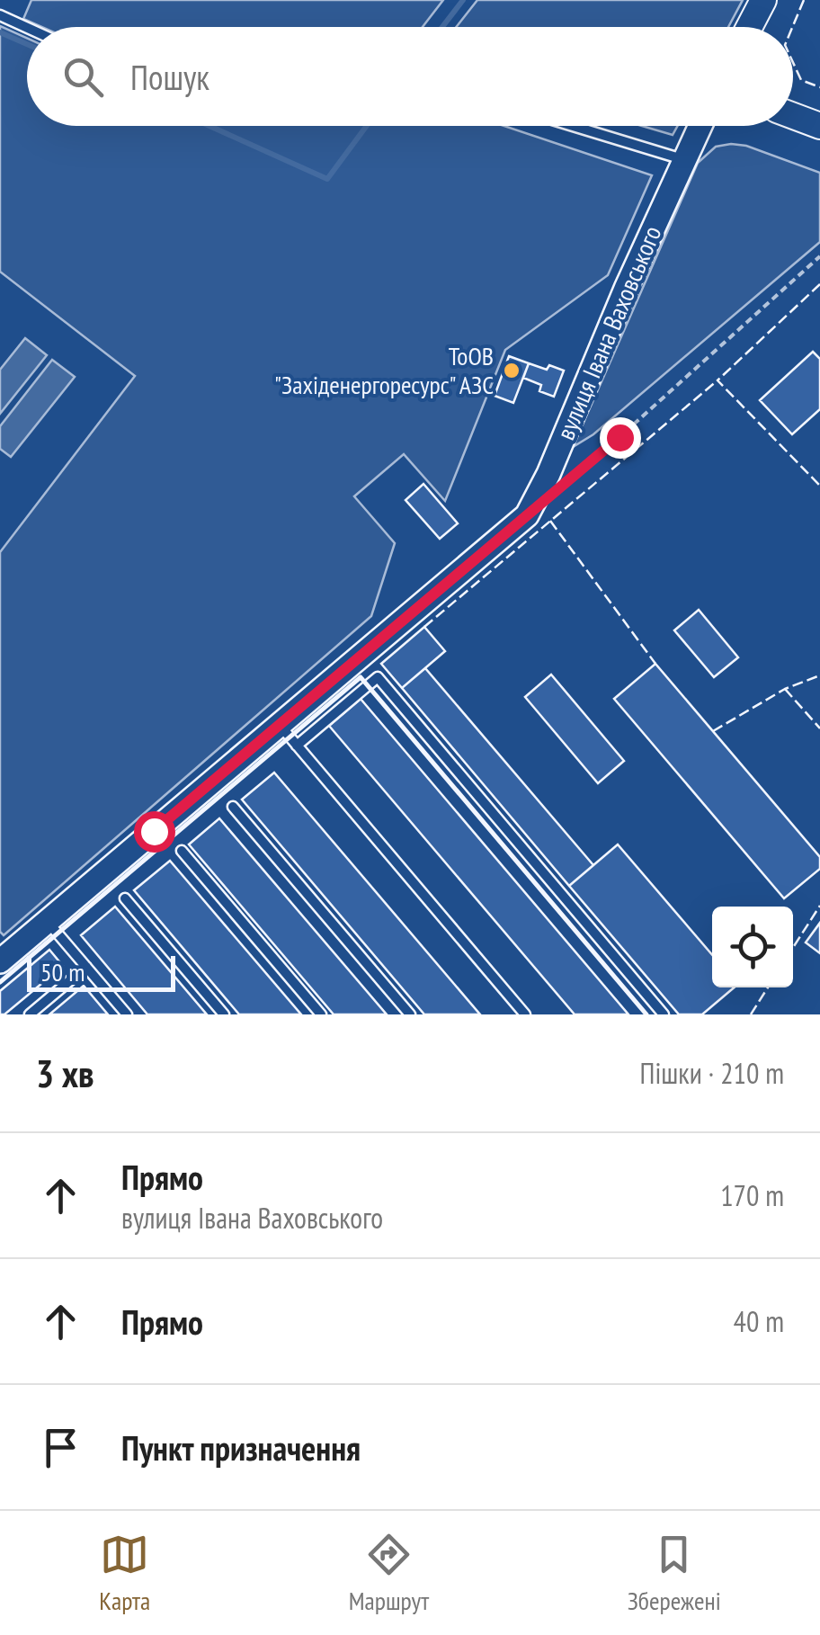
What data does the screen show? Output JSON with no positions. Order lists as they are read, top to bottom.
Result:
{
  "streets": {
    "street": ["вулиця Івана Ваховського"]
  },
  "places": ["ТоОВ \"Західенергоресурс\" АЗС"],
  "scale_bar": "50 m",
  "page": {
    "search": "Пошук",
    "scale": "50 m",
    "heading": ["3 хв", "Пішки · 210 m"],
    "list": [
      ["Прямо", "вулиця Івана Ваховського", "170 m"],
      ["Прямо", "40 m"],
      "Пункт призначення"
    ],
    "nav": ["Карта", "Маршрут", "Збережені"]
  }
}
